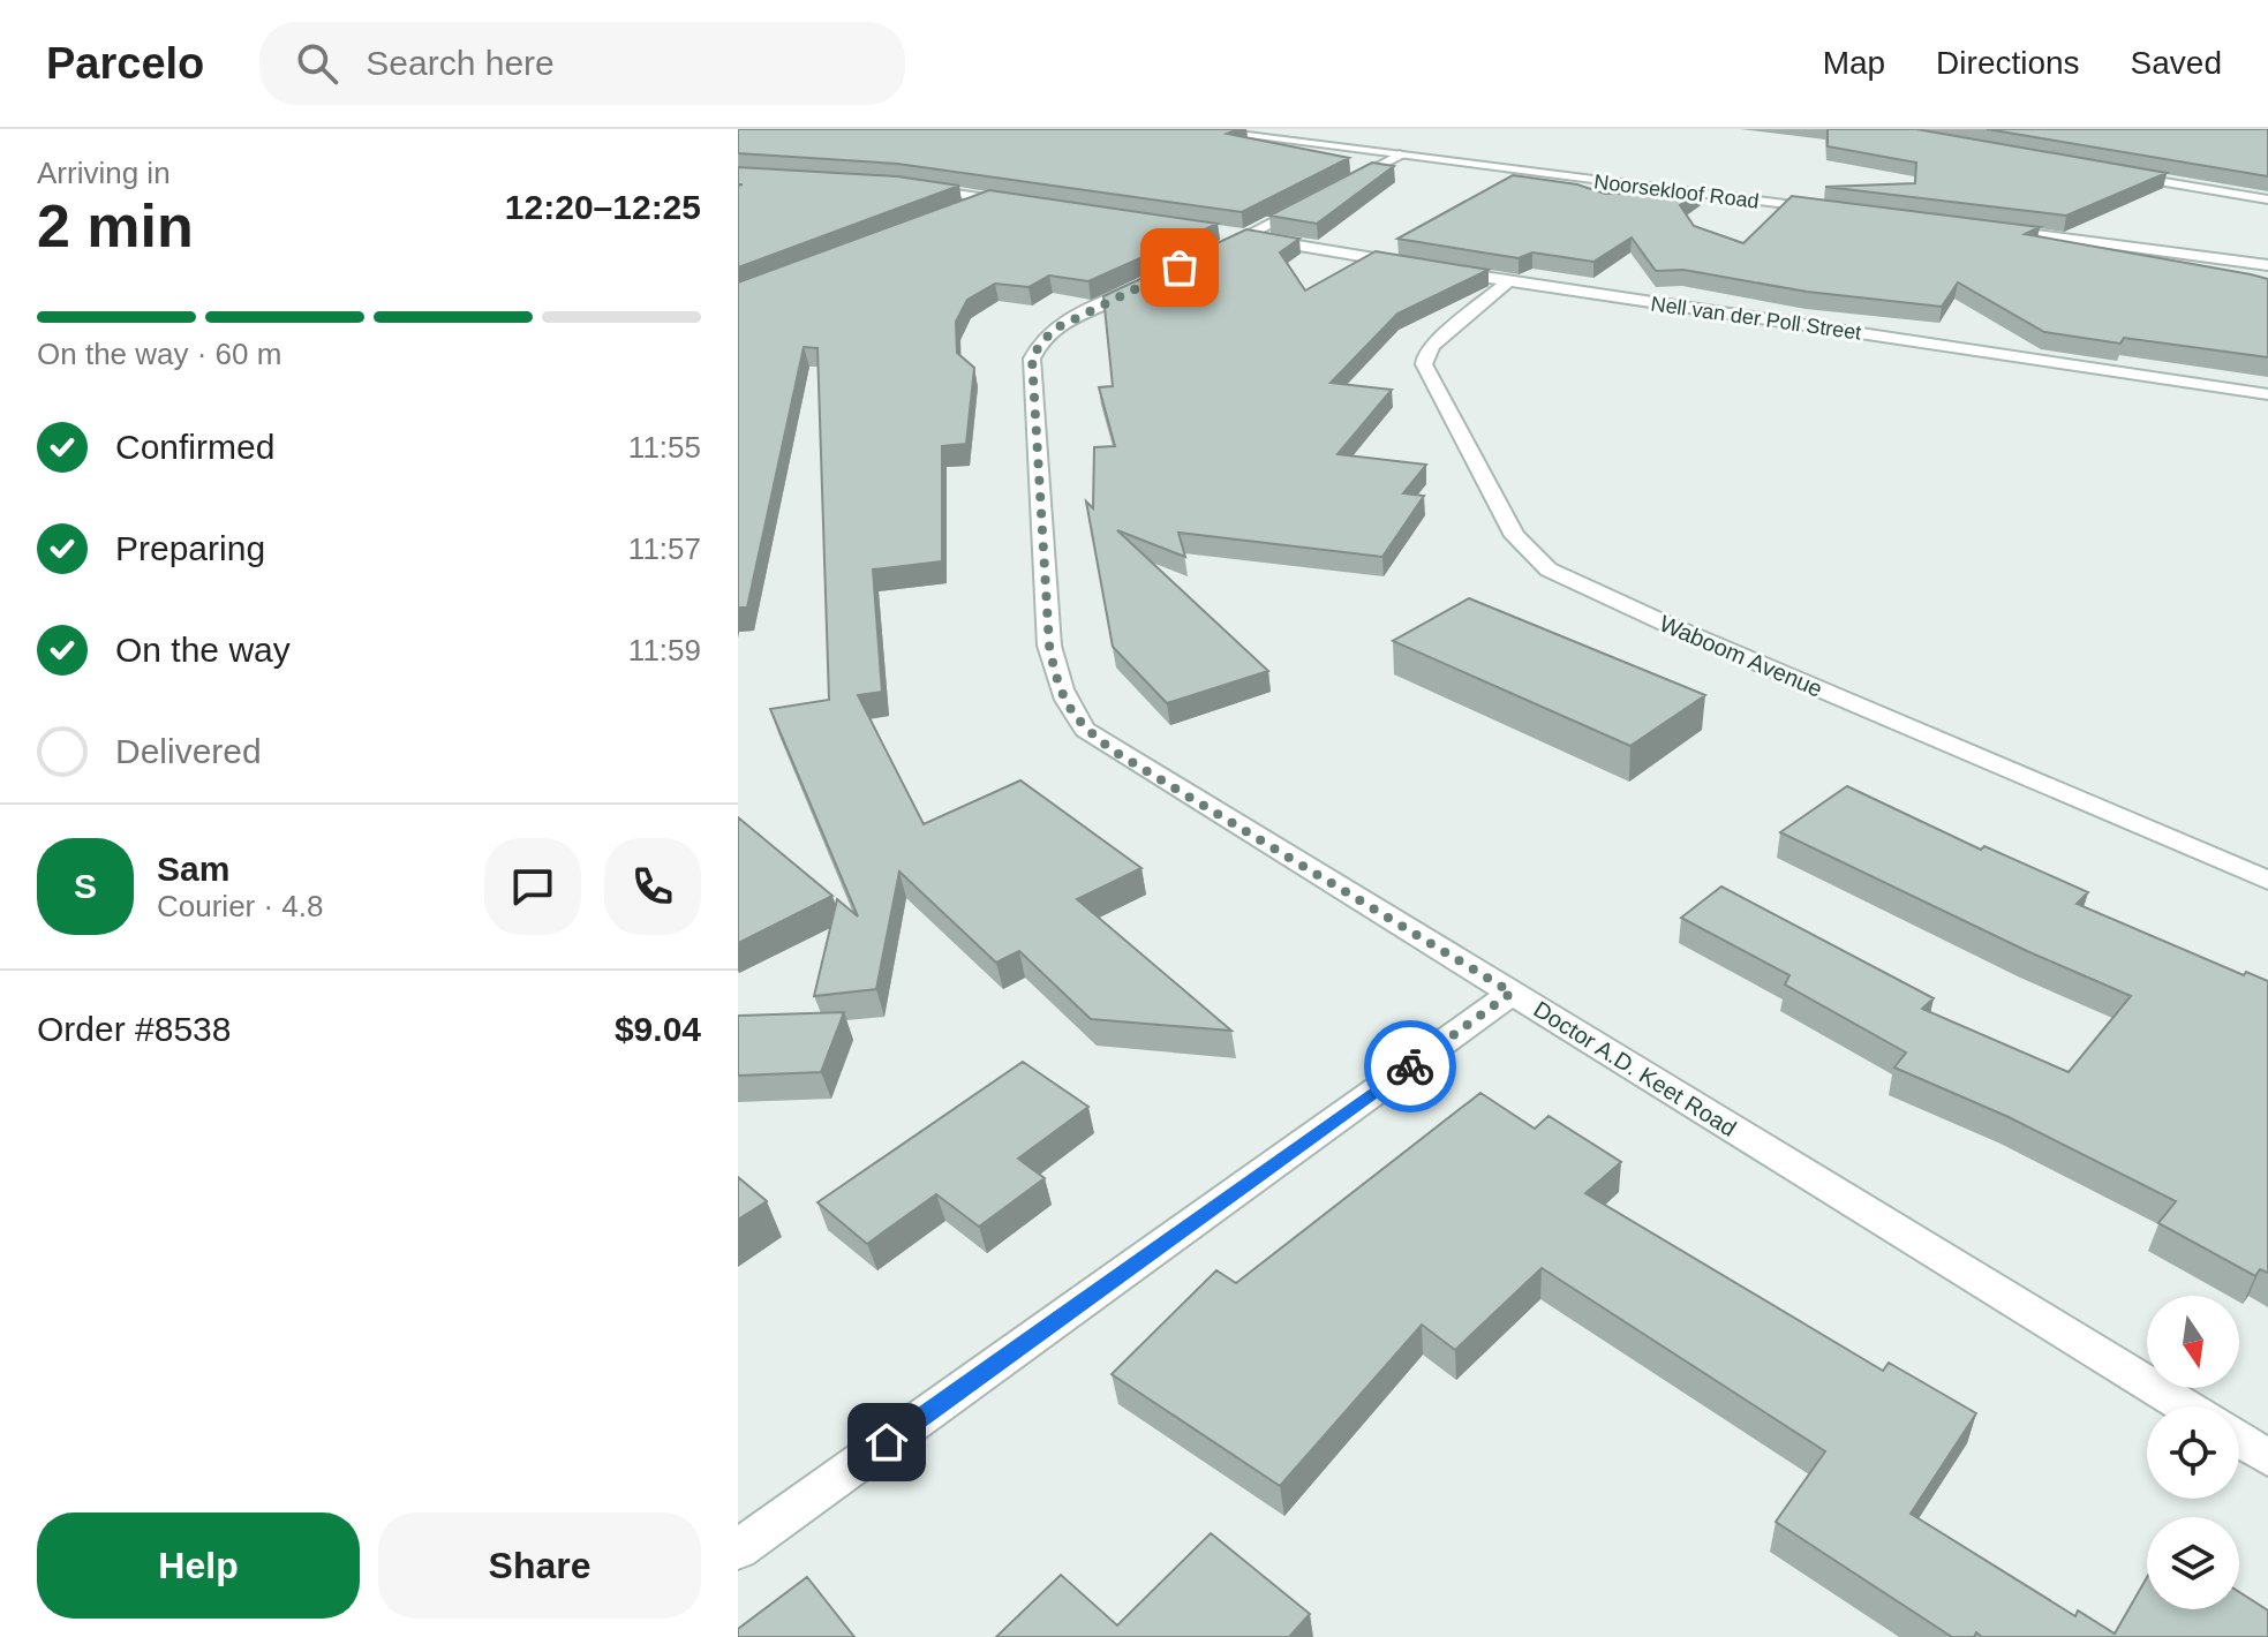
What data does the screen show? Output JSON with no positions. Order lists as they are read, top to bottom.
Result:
{
  "streets": {
    "street": [
      "Noorsekloof Road",
      "Nell van der Poll Street",
      "Waboom Avenue",
      "Doctor A.D. Keet Road"
    ]
  },
  "crossings": [
    ["Nell van der Poll Street", "Waboom Avenue"]
  ],
  "north": "bottom",
  "page": {
    "header": "Parcelo",
    "search": "Search here",
    "nav": ["Map", "Directions", "Saved"],
    "heading": ["2 min", "Arriving in", "12:20–12:25"],
    "panel": [
      "Sam",
      "Courier · 4.8",
      "Order #8538",
      "$9.04"
    ],
    "bar": "On the way · 60 m",
    "list": [
      ["Confirmed", "11:55"],
      ["Preparing", "11:57"],
      ["On the way", "11:59"],
      "Delivered"
    ],
    "round": "S",
    "buttons": ["Help", "Share"]
  }
}
